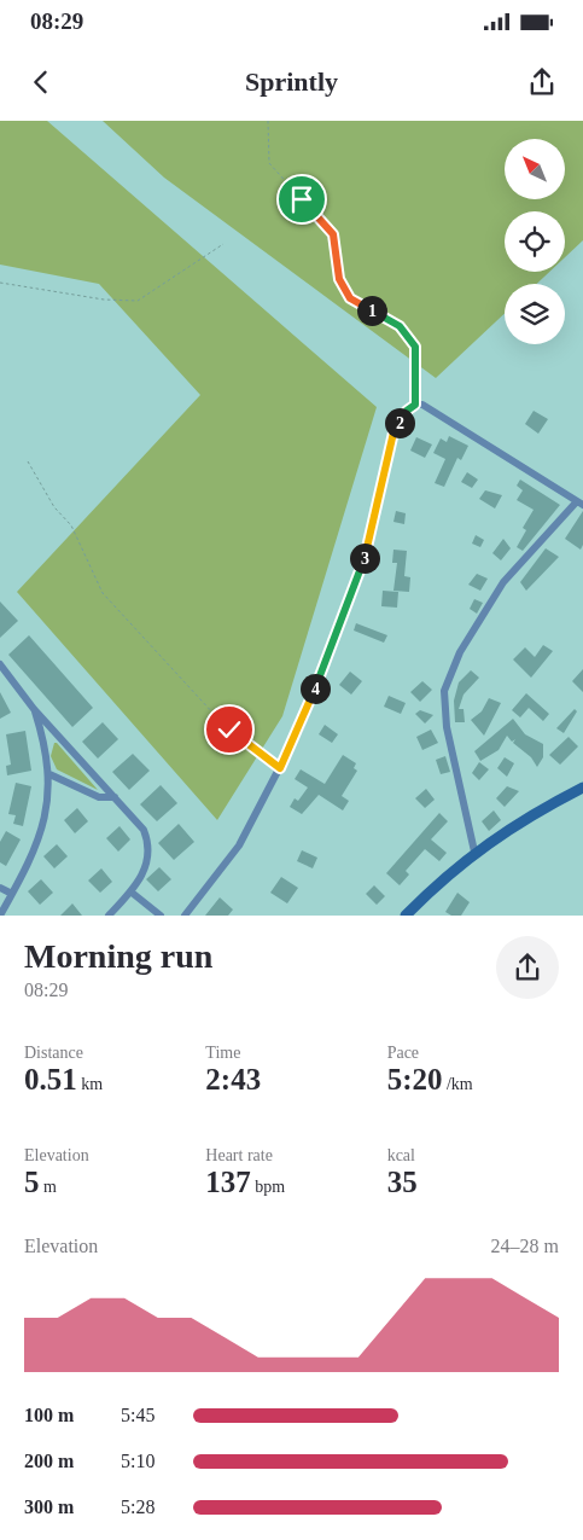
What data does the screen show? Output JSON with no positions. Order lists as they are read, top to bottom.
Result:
{
  "north": "top left",
  "page": {
    "status": "08:29",
    "header": "Sprintly",
    "pins": [
      "1",
      "2",
      "3",
      "4"
    ],
    "heading": ["Morning run", "08:29"],
    "stats": [
      ["Distance", "0.51 km"],
      ["Time", "2:43"],
      ["Pace", "5:20 /km"],
      ["Elevation", "5 m"],
      ["Heart rate", "137 bpm"],
      ["kcal", "35"]
    ],
    "chart": ["Elevation", "24–28 m"],
    "list": [
      {
        "name": "100 m",
        "note": "5:45"
      },
      {
        "name": "200 m",
        "note": "5:10"
      },
      {
        "name": "300 m",
        "note": "5:28"
      }
    ]
  }
}
